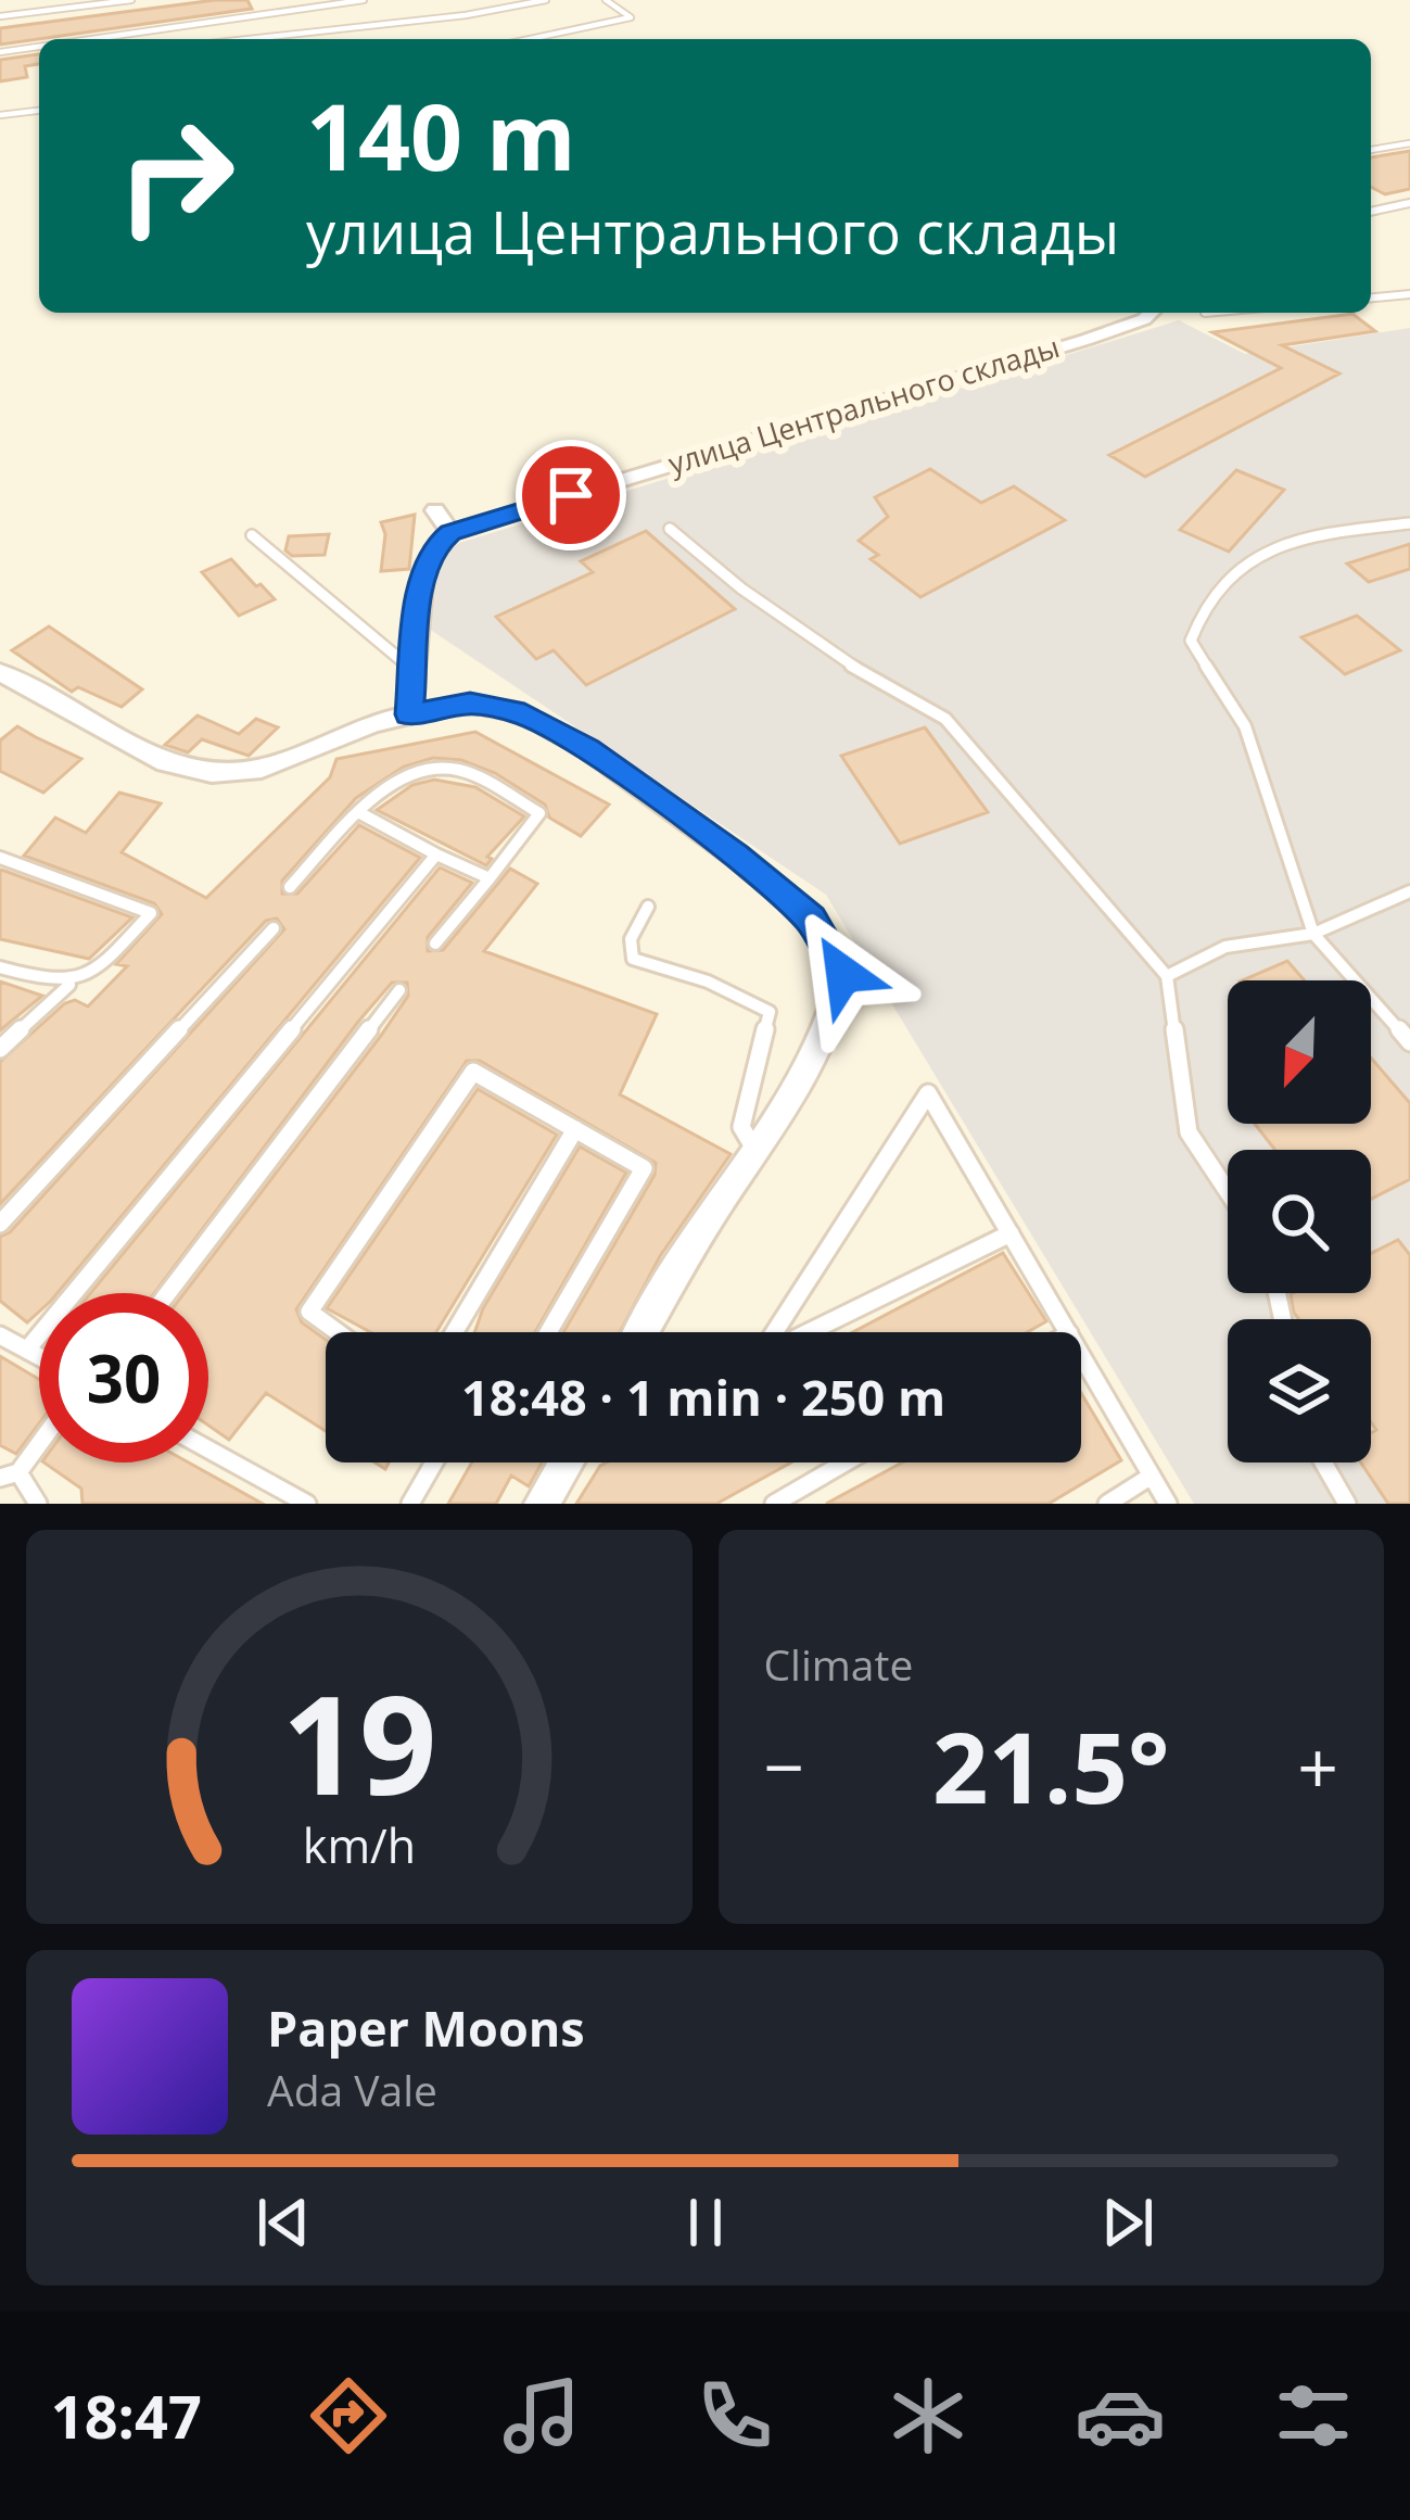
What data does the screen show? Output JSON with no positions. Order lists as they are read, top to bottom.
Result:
{
  "streets": {
    "street": ["улица Центрального склады"]
  },
  "north": "bottom left",
  "page": {
    "turn": ["140 m", "улица Центрального склады"],
    "limit": "30",
    "trip": "18:48 · 1 min · 250 m",
    "tile": "Climate",
    "heat": ["−", "21.5°", "+"],
    "song": ["Paper Moons", "Ada Vale"],
    "tabs": "18:47",
    "gauge": ["19", "km/h"]
  }
}
